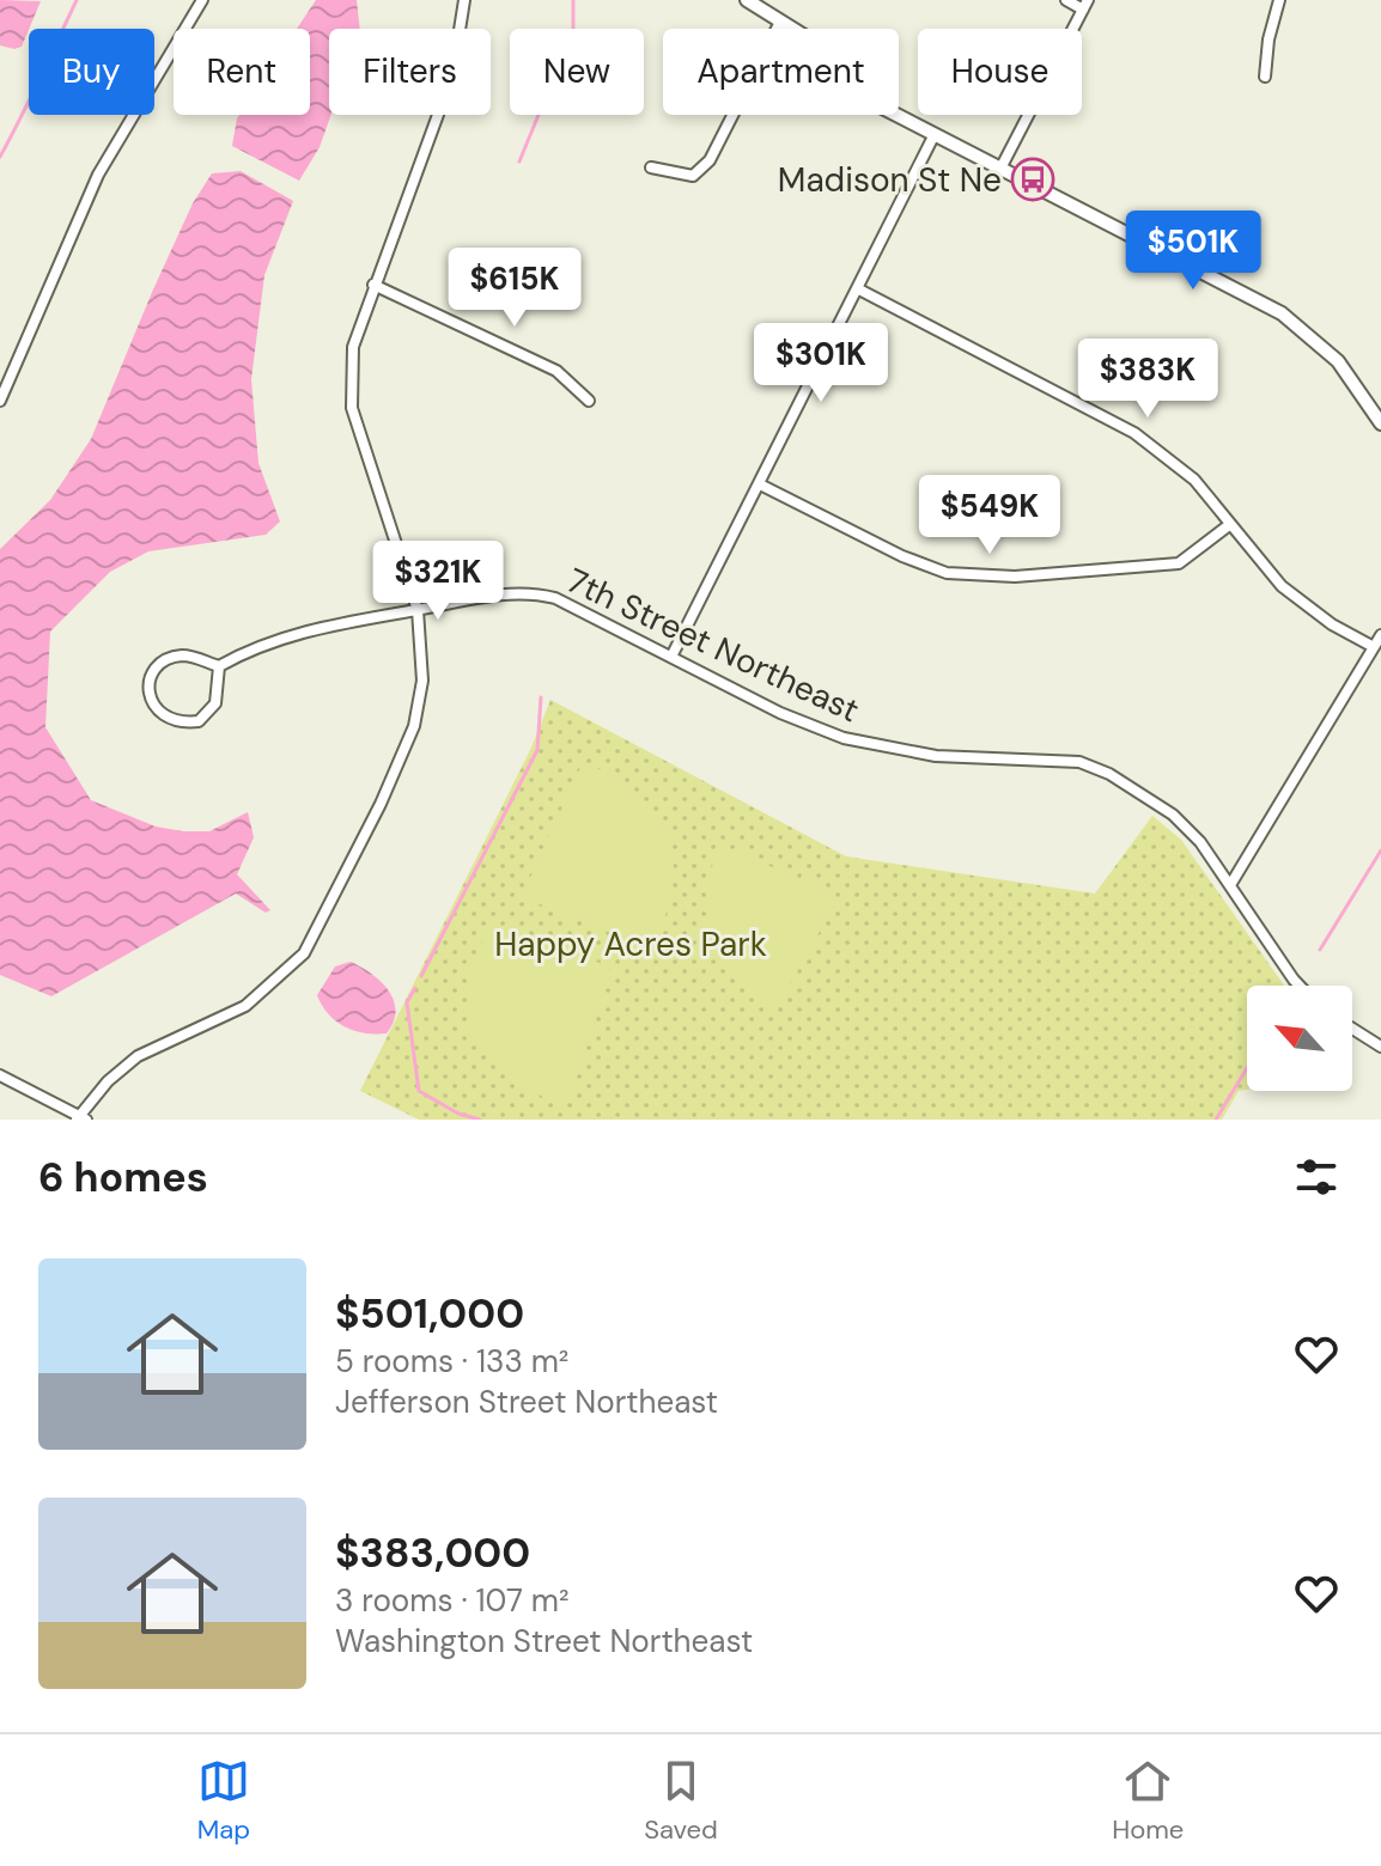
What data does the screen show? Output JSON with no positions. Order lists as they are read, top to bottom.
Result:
{
  "streets": {
    "street": ["7th Street Northeast"]
  },
  "parks": ["Happy Acres Park"],
  "places": {
    "bus stop": ["Madison St Ne"]
  },
  "north": "top left",
  "page": {
    "chip": [
      "Buy",
      "Rent",
      "Filters",
      "New",
      "Apartment",
      "House"
    ],
    "price": [
      "$501K",
      "$615K",
      "$301K",
      "$383K",
      "$549K",
      "$321K"
    ],
    "heading": "6 homes",
    "list": [
      {
        "name": "$501,000",
        "note": "5 rooms · 133 m² · Jefferson Street Northeast"
      },
      {
        "name": "$383,000",
        "note": "3 rooms · 107 m² · Washington Street Northeast"
      }
    ],
    "tabs": ["Map", "Saved", "Home"]
  }
}
